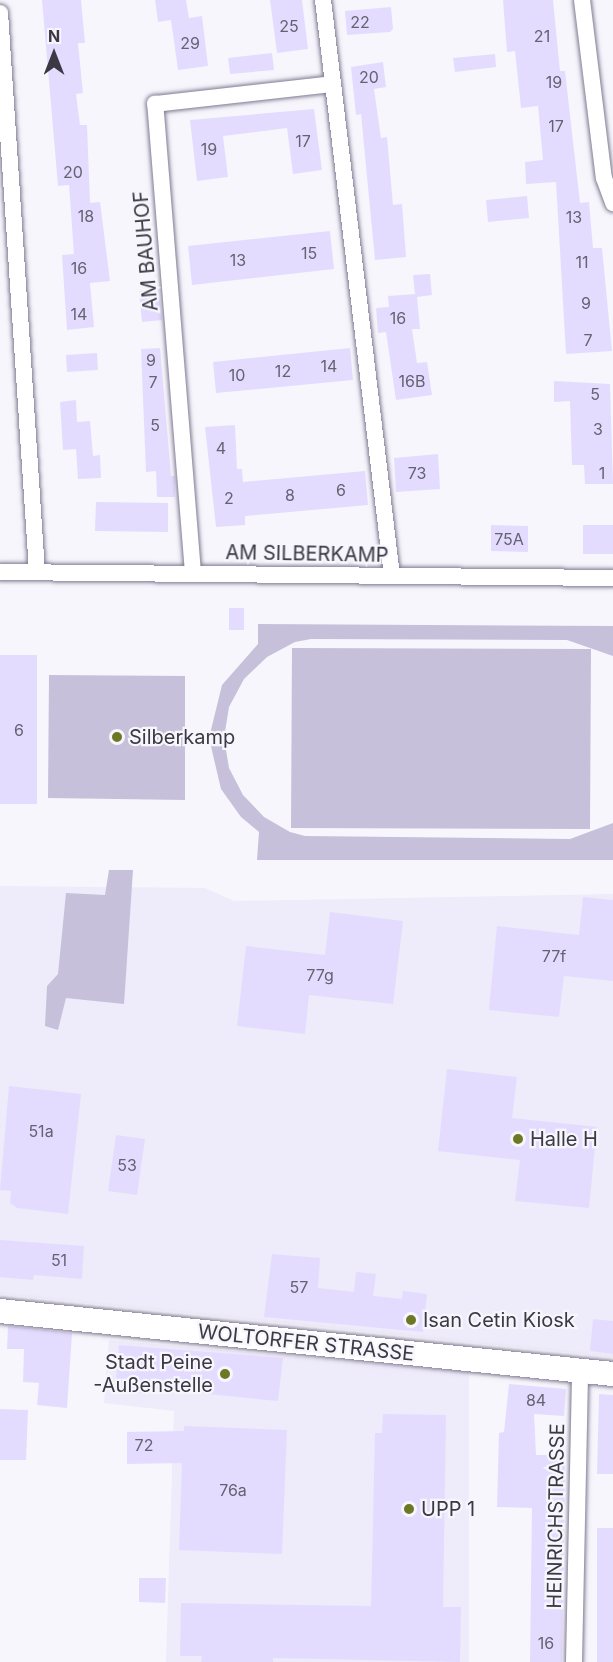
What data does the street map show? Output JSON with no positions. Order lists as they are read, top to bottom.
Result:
{
  "streets": {
    "street": [
      "AM BAUHOF",
      "AM SILBERKAMP",
      "WOLTORFER STRASSE",
      "HEINRICHSTRASSE"
    ]
  },
  "crossings": [
    ["AM BAUHOF", "AM SILBERKAMP"],
    ["WOLTORFER STRASSE", "HEINRICHSTRASSE"]
  ],
  "places": [
    "Silberkamp",
    "Halle H",
    "Isan Cetin Kiosk",
    "Stadt Peine -Außenstelle",
    "UPP 1"
  ],
  "house_numbers": [
    "22",
    "25",
    "21",
    "29",
    "20",
    "19",
    "17",
    "17",
    "19",
    "20",
    "18",
    "13",
    "15",
    "13",
    "11",
    "16",
    "9",
    "14",
    "16",
    "7",
    "9",
    "14",
    "12",
    "10",
    "16B",
    "7",
    "5",
    "5",
    "3",
    "4",
    "73",
    "1",
    "6",
    "8",
    "2",
    "75A",
    "6",
    "77f",
    "77g",
    "51a",
    "53",
    "51",
    "57",
    "84",
    "72",
    "76a",
    "16"
  ],
  "north": "top"
}
